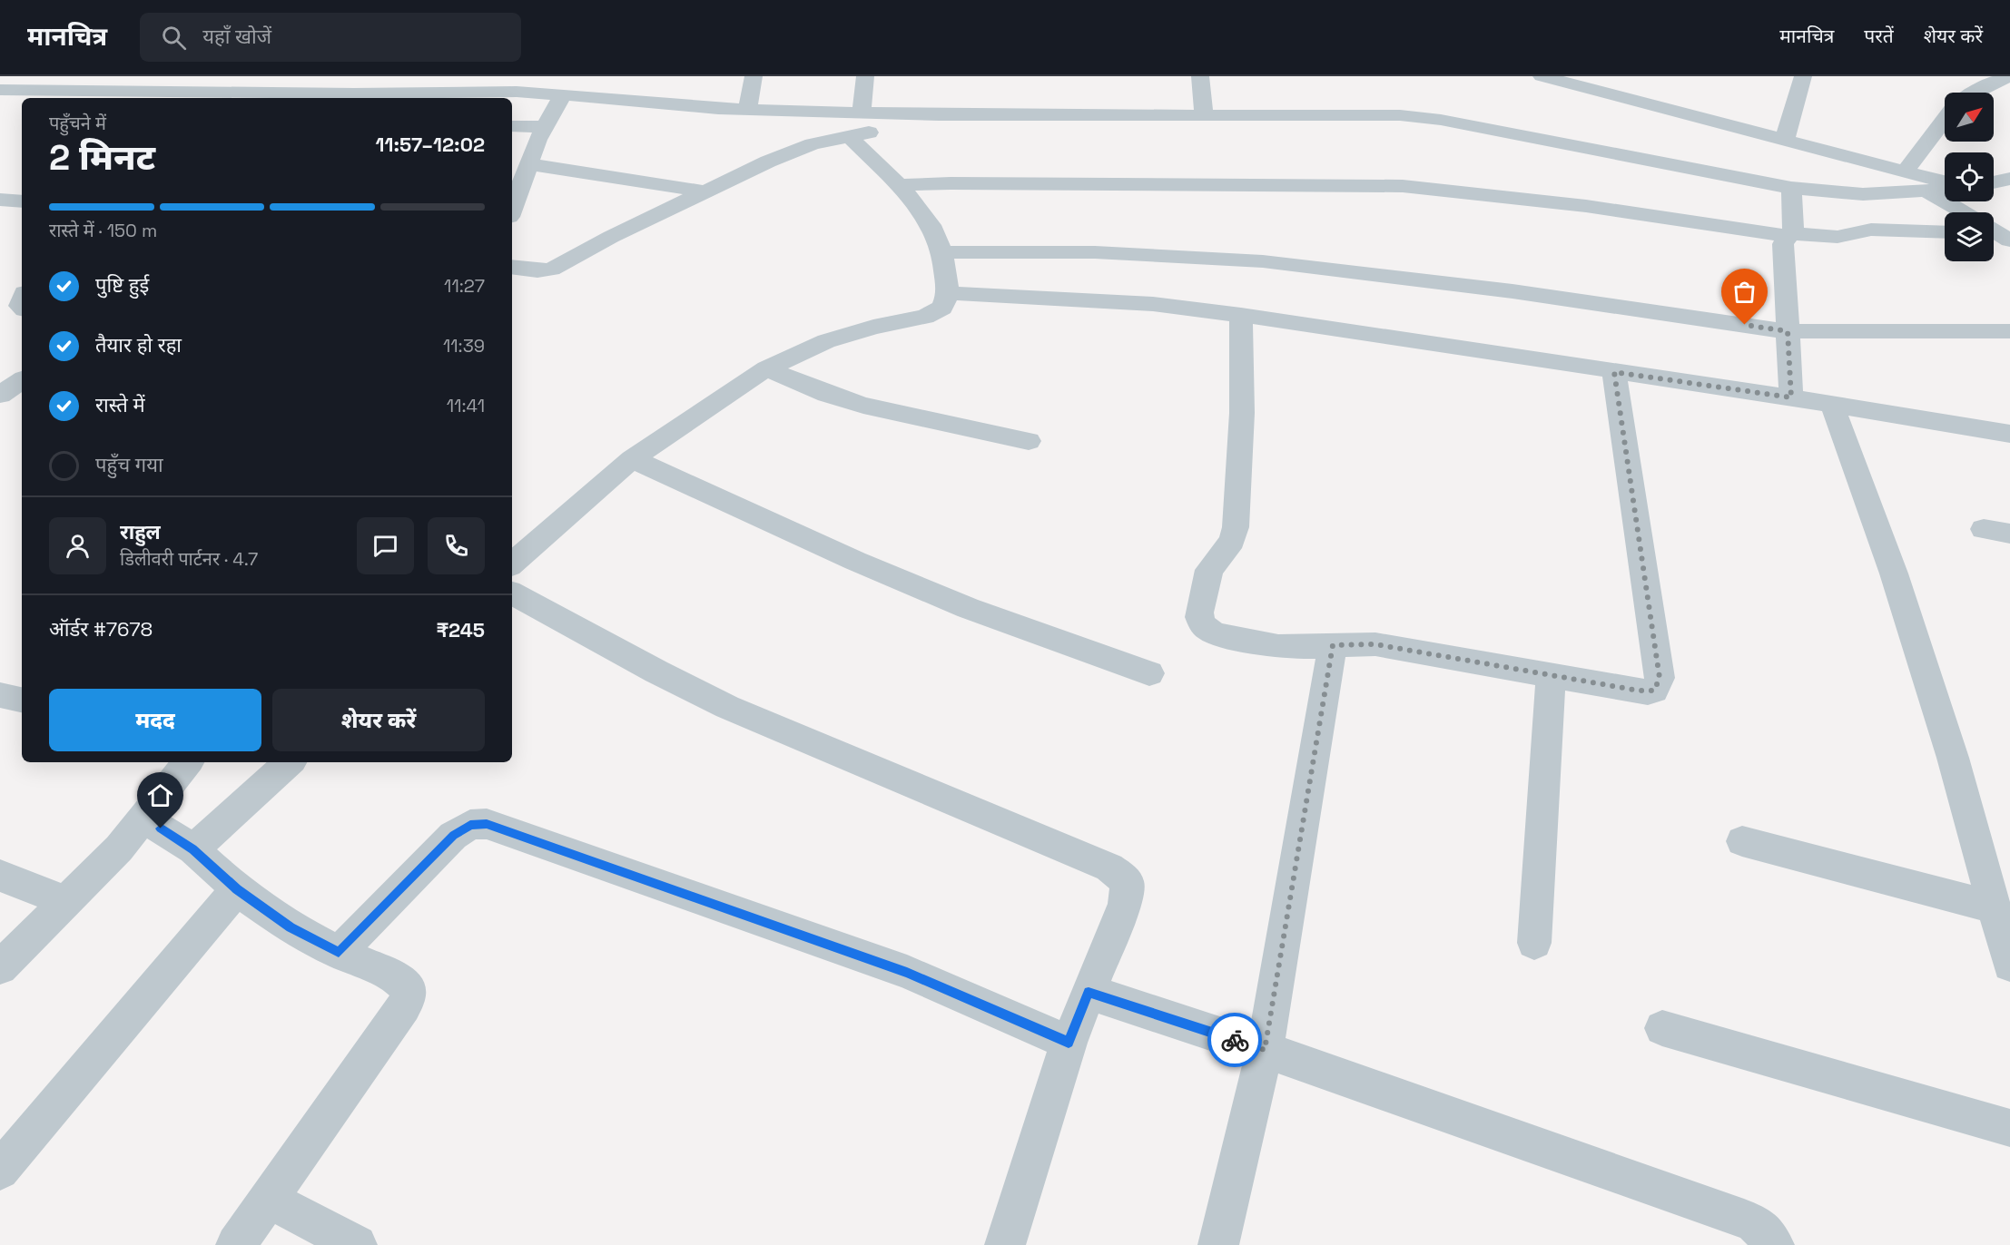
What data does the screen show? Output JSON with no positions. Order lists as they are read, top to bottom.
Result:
{
  "north": "top right",
  "page": {
    "header": "मानचित्र",
    "search": "यहाँ खोजें",
    "nav": ["मानचित्र", "परतें", "शेयर करें"],
    "heading": ["2 मिनट", "पहुँचने में", "11:57–12:02"],
    "panel": [
      "राहुल",
      "डिलीवरी पार्टनर · 4.7",
      "ऑर्डर #7678",
      "₹245"
    ],
    "bar": "रास्ते में · 150 m",
    "list": [
      ["पुष्टि हुई", "11:27"],
      ["तैयार हो रहा", "11:39"],
      ["रास्ते में", "11:41"],
      "पहुँच गया"
    ],
    "buttons": ["मदद", "शेयर करें"]
  }
}
